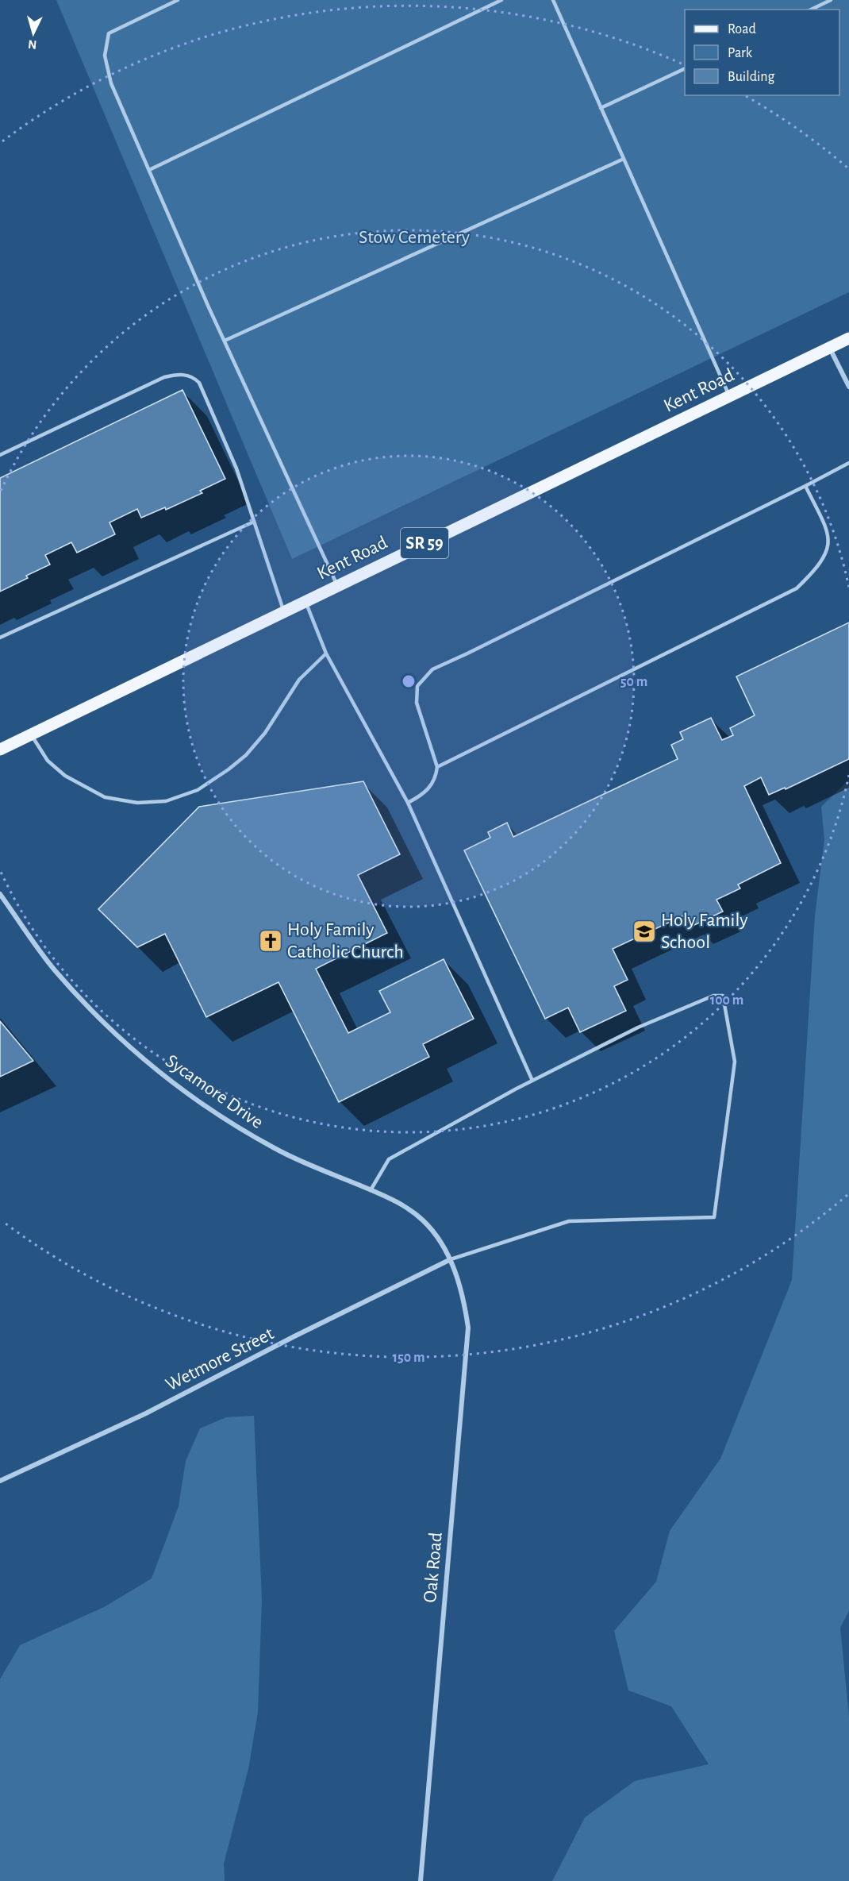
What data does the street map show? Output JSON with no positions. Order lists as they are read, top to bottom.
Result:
{
  "streets": {
    "main road": ["Kent Road", "SR 59"],
    "street": ["Sycamore Drive", "Wetmore Street", "Oak Road"]
  },
  "crossings": [
    ["Sycamore Drive", "Wetmore Street"],
    ["Sycamore Drive", "Oak Road"],
    ["Wetmore Street", "Oak Road"]
  ],
  "parks": ["Stow Cemetery"],
  "places": {
    "school or university": ["Holy Family School"],
    "church": ["Holy Family Catholic Church"]
  },
  "legend": ["Road", "Park", "Building"],
  "north": "bottom",
  "rings": ["50 m", "100 m", "150 m"]
}
